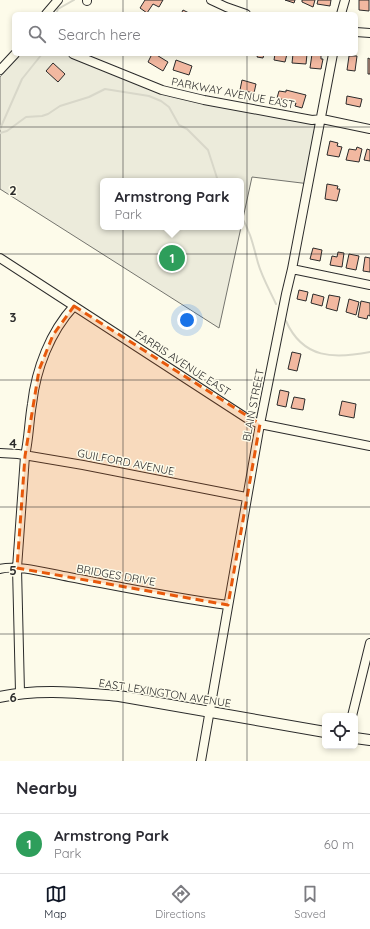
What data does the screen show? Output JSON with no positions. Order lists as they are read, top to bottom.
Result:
{
  "streets": {
    "main road": ["EAST LEXINGTON AVENUE"],
    "street": [
      "PARKWAY AVENUE EAST",
      "FARRIS AVENUE EAST",
      "BLAIN STREET",
      "GUILFORD AVENUE",
      "BRIDGES DRIVE"
    ]
  },
  "crossings": [
    ["PARKWAY AVENUE EAST", "BLAIN STREET"],
    ["FARRIS AVENUE EAST", "BLAIN STREET"],
    ["BLAIN STREET", "GUILFORD AVENUE"],
    ["BLAIN STREET", "BRIDGES DRIVE"],
    ["BLAIN STREET", "EAST LEXINGTON AVENUE"]
  ],
  "page": {
    "search": "Search here",
    "popup": ["Armstrong Park", "Park"],
    "pins": "1",
    "heading": "Nearby",
    "list": [
      {
        "mark": "1",
        "name": "Armstrong Park",
        "note": "Park",
        "value": "60 m"
      }
    ],
    "nav": ["Map", "Directions", "Saved"]
  },
  "grid": {
    "rows": [
      "2",
      "3",
      "4",
      "5",
      "6"
    ]
  }
}
